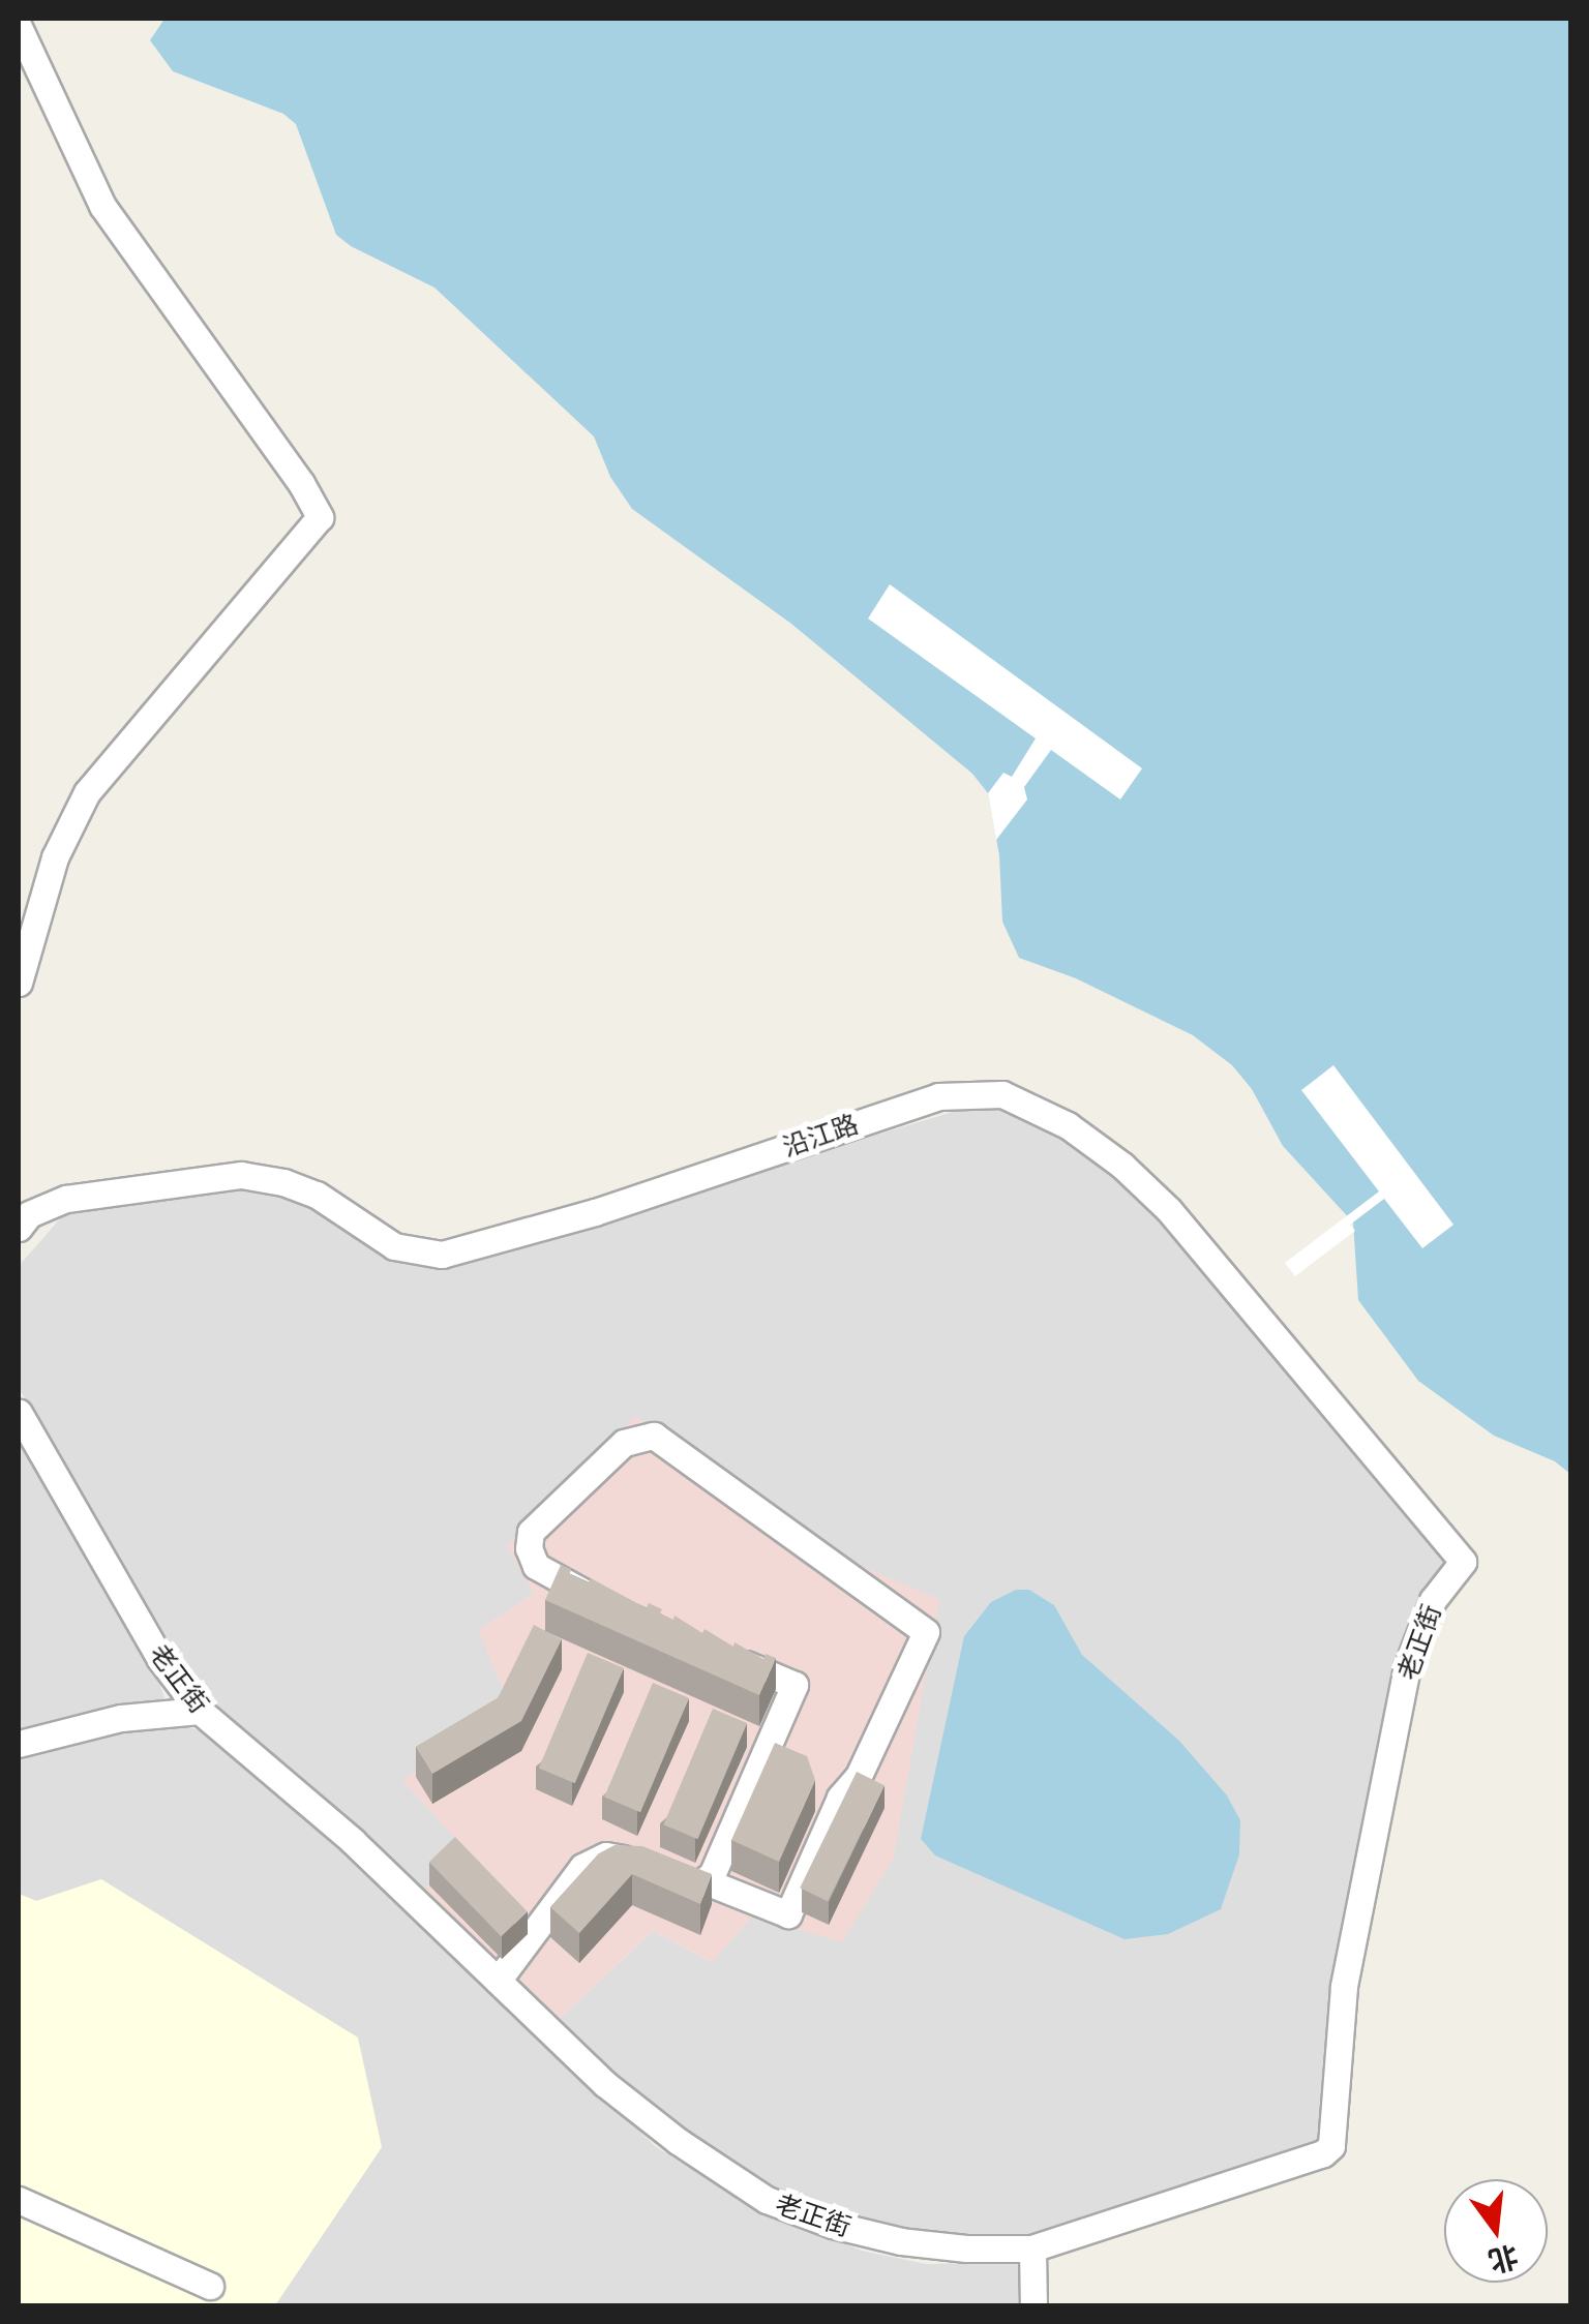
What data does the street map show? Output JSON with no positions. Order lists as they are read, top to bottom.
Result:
{
  "streets": {
    "street": ["沿江路", "老正街"]
  },
  "crossings": [
    ["沿江路", "老正街"]
  ],
  "north": "bottom"
}
